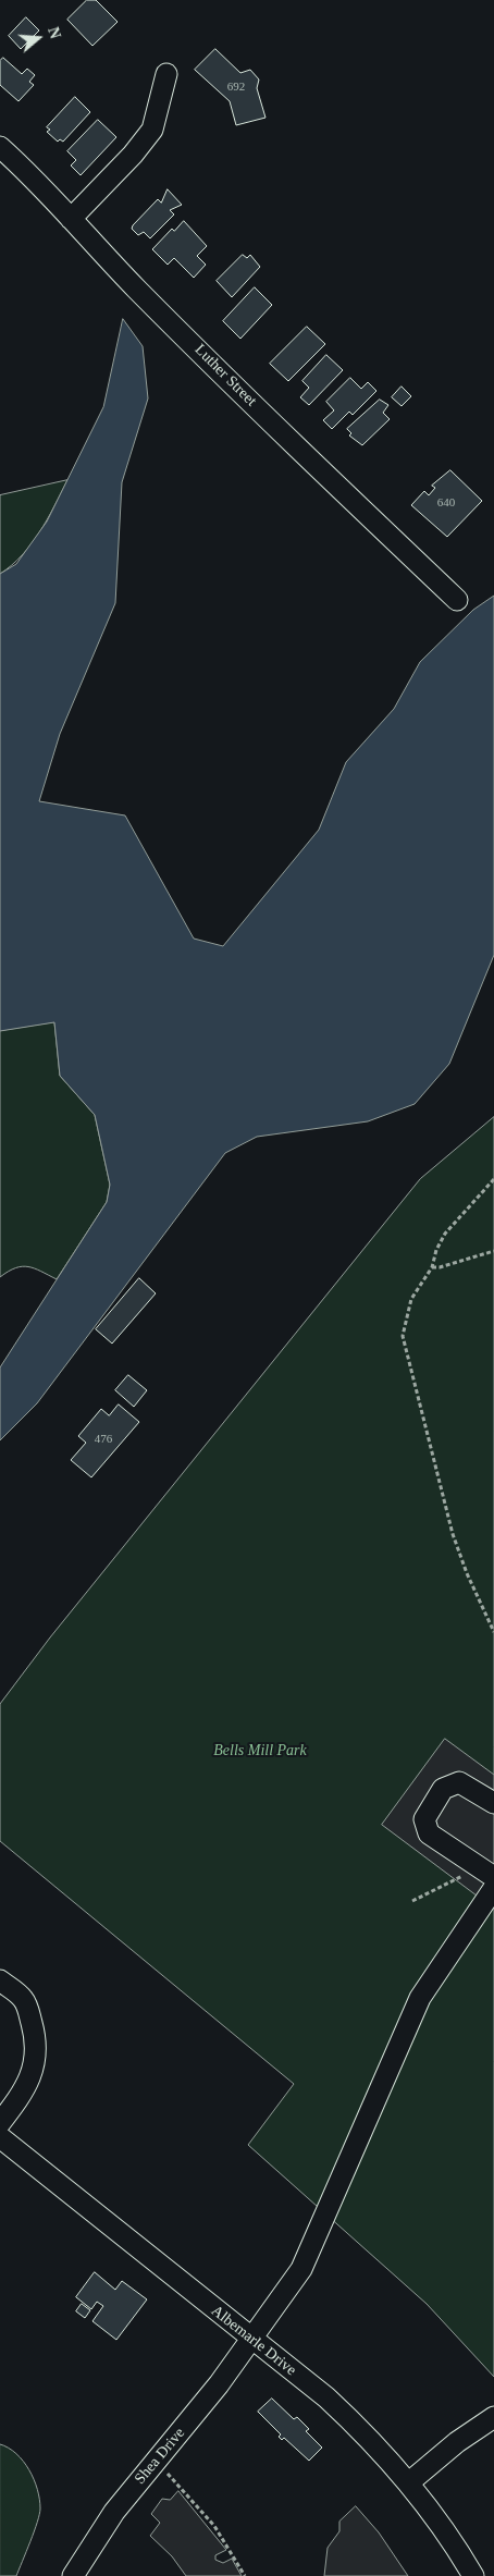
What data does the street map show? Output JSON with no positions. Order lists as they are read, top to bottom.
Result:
{
  "streets": {
    "street": ["Luther Street", "Albemarle Drive", "Shea Drive"]
  },
  "crossings": [
    ["Albemarle Drive", "Shea Drive"]
  ],
  "parks": ["Bells Mill Park"],
  "house_numbers": ["692", "640", "476"],
  "north": "right"
}
